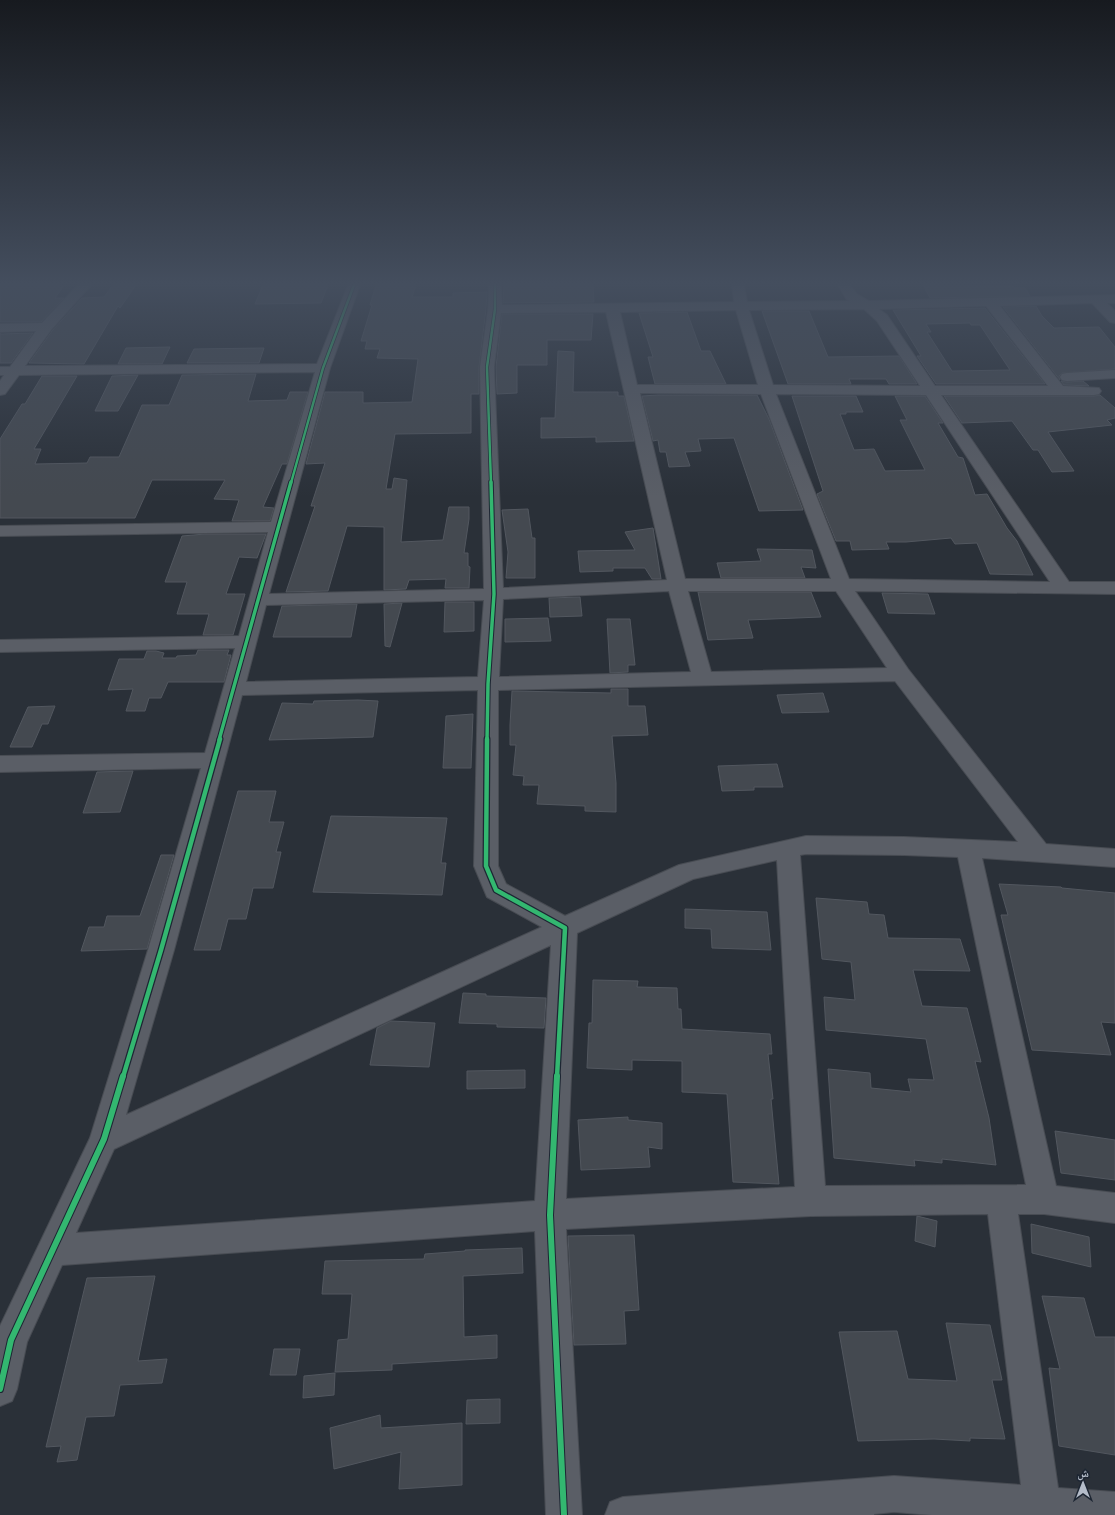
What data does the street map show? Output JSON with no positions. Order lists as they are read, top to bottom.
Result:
{
  "north": "top"
}
